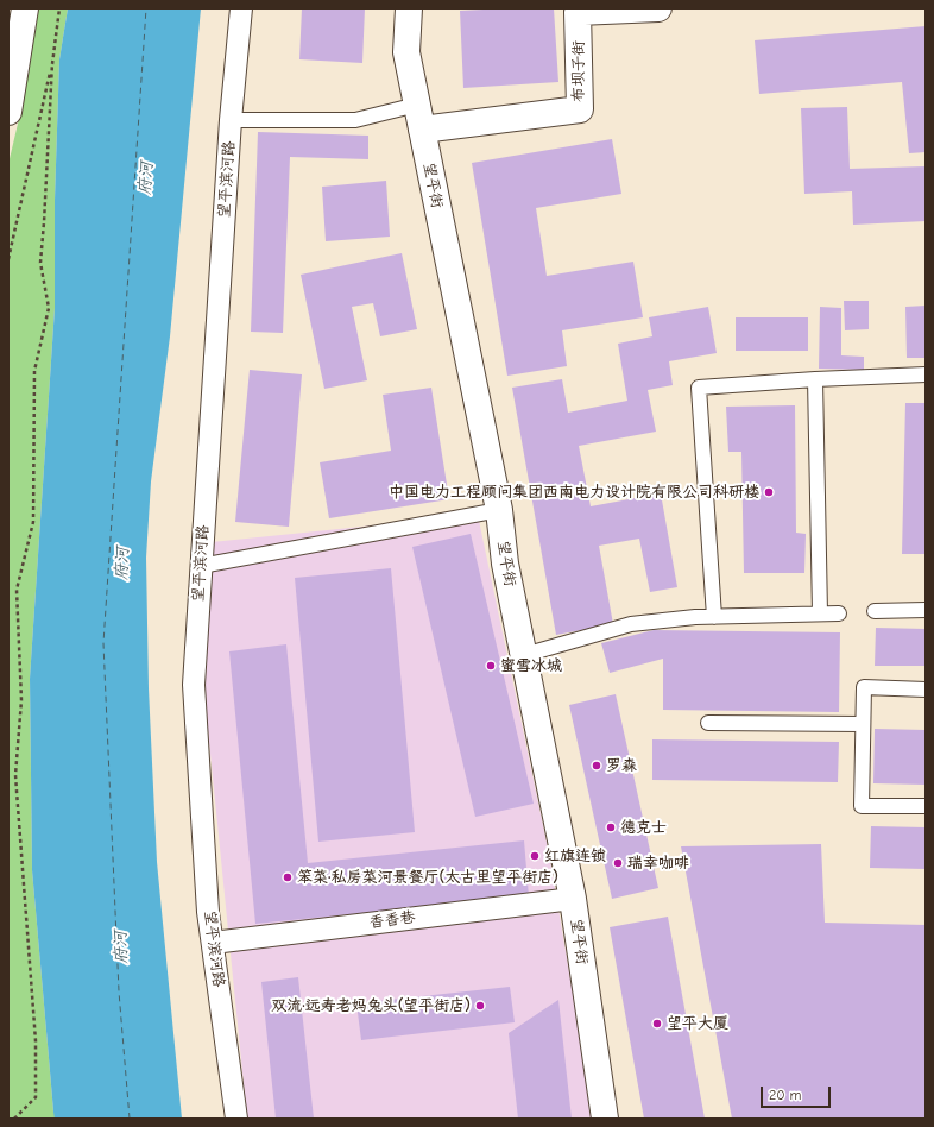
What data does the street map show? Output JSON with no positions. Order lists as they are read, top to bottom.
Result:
{
  "streets": {
    "street": [
      "布坝子街",
      "望平滨河路",
      "望平街",
      "香香巷"
    ]
  },
  "crossings": [
    ["布坝子街", "望平街"],
    ["望平滨河路", "香香巷"],
    ["望平街", "香香巷"]
  ],
  "water": ["府河"],
  "places": [
    "中国电力工程顾问集团西南电力设计院有限公司科研楼",
    "蜜雪冰城",
    "罗森",
    "德克士",
    "红旗连锁",
    "瑞幸咖啡",
    "笨菜·私房菜河景餐厅(太古里望平街店)",
    "双流·远寿老妈兔头(望平街店)",
    "望平大厦"
  ],
  "scale_bar": "20 m"
}
